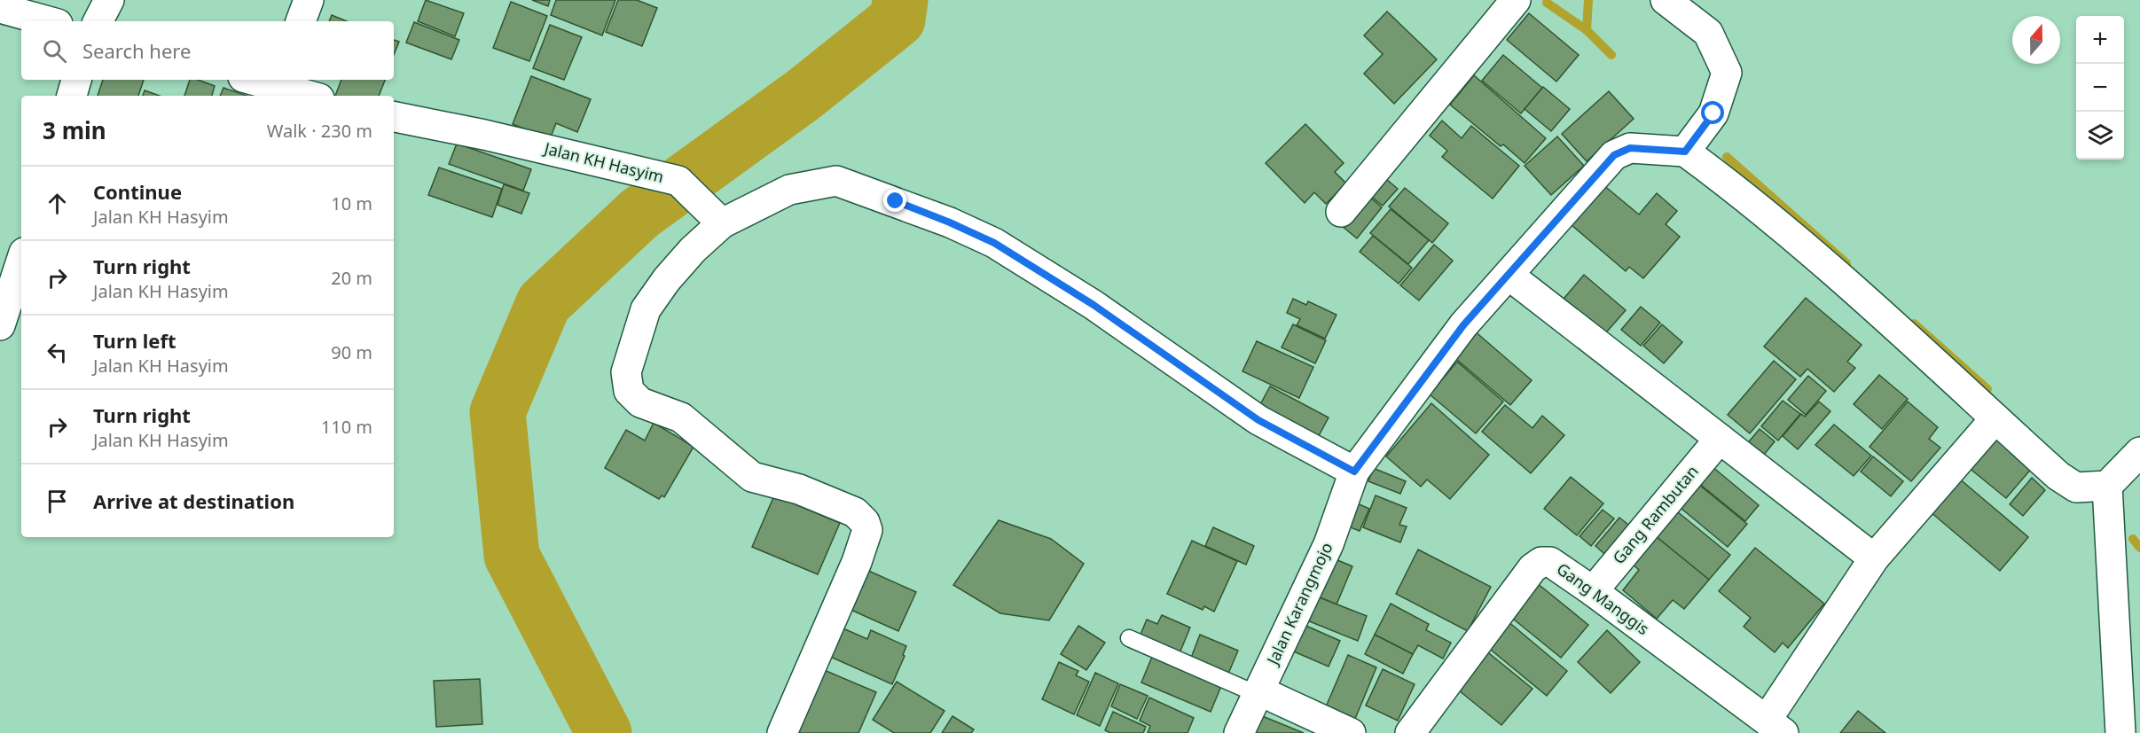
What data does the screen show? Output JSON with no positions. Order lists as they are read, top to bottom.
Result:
{
  "streets": {
    "street": [
      "Jalan KH Hasyim",
      "Gang Rambutan",
      "Gang Manggis",
      "Jalan Karangmojo"
    ]
  },
  "crossings": [
    ["Gang Rambutan", "Gang Manggis"]
  ],
  "north": "top",
  "page": {
    "map_buttons": ["+", "−"],
    "search": "Search here",
    "heading": ["3 min", "Walk · 230 m"],
    "list": [
      ["Continue", "Jalan KH Hasyim", "10 m"],
      ["Turn right", "Jalan KH Hasyim", "20 m"],
      ["Turn left", "Jalan KH Hasyim", "90 m"],
      ["Turn right", "Jalan KH Hasyim", "110 m"],
      "Arrive at destination"
    ]
  }
}
